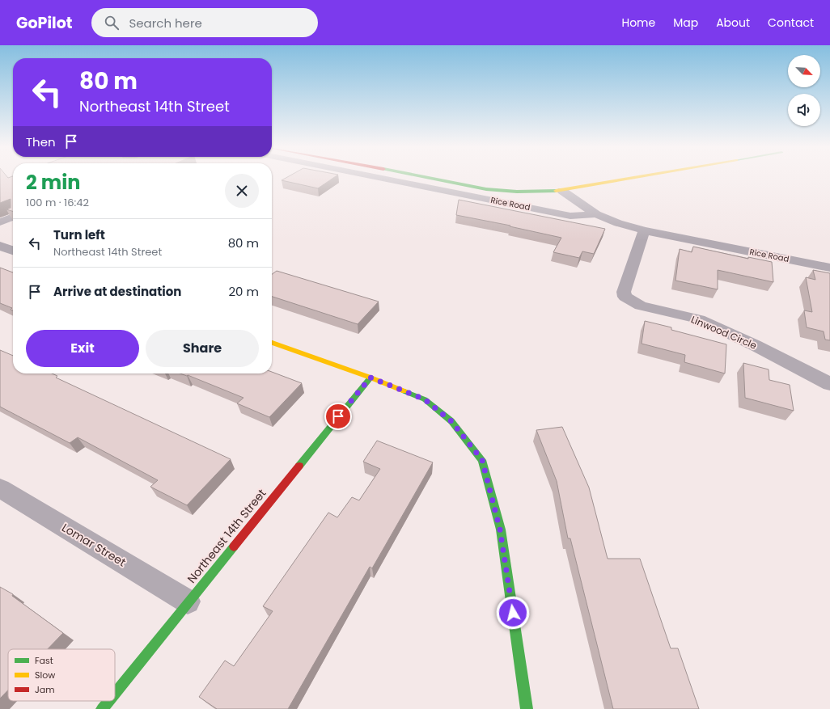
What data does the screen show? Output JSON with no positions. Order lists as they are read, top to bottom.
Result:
{
  "streets": {
    "street": [
      "Rice Road",
      "Linwood Circle",
      "Northeast 14th Street",
      "Lomar Street"
    ]
  },
  "crossings": [
    ["Rice Road", "Linwood Circle"],
    ["Northeast 14th Street", "Lomar Street"]
  ],
  "legend": ["Fast", "Slow", "Jam"],
  "north": "bottom right",
  "page": {
    "header": "GoPilot",
    "search": "Search here",
    "nav": [
      "Home",
      "Map",
      "About",
      "Contact"
    ],
    "turn": ["80 m", "Northeast 14th Street"],
    "then": "Then",
    "heading": ["2 min", "100 m · 16:42"],
    "list": [
      {
        "name": "Turn left",
        "note": "Northeast 14th Street",
        "value": "80 m"
      },
      {
        "name": "Arrive at destination",
        "value": "20 m"
      }
    ],
    "buttons": ["Exit", "Share"]
  }
}
